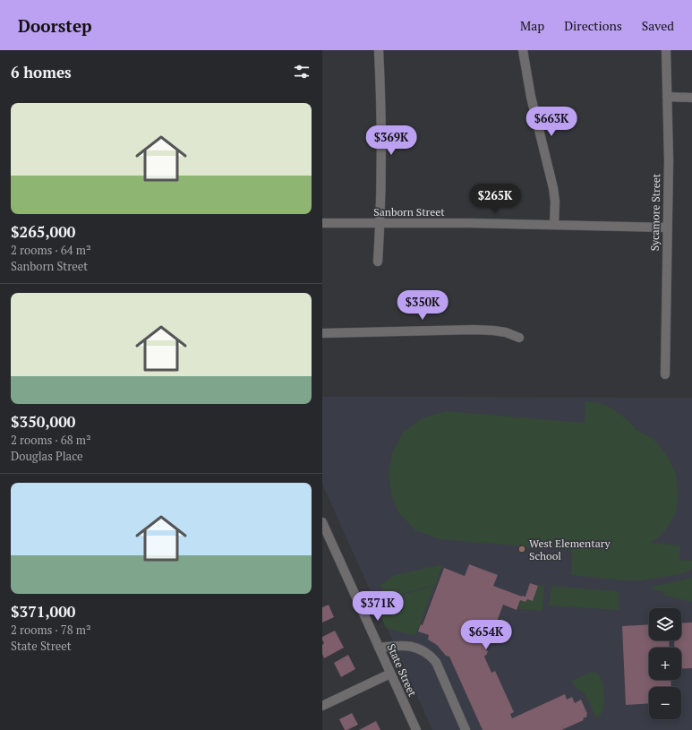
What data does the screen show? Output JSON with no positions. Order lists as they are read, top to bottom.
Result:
{
  "streets": {
    "street": ["Sanborn Street", "Sycamore Street", "State Street"]
  },
  "crossings": [
    ["Sanborn Street", "Sycamore Street"]
  ],
  "places": ["West Elementary School"],
  "page": {
    "header": "Doorstep",
    "nav": ["Map", "Directions", "Saved"],
    "heading": "6 homes",
    "list": [
      {
        "name": "$265,000",
        "note": "2 rooms · 64 m² · Sanborn Street"
      },
      {
        "name": "$350,000",
        "note": "2 rooms · 68 m² · Douglas Place"
      },
      {
        "name": "$371,000",
        "note": "2 rooms · 78 m² · State Street"
      }
    ],
    "price": [
      "$663K",
      "$369K",
      "$265K",
      "$350K",
      "$371K",
      "$654K"
    ],
    "map_buttons": ["+", "−"]
  }
}
